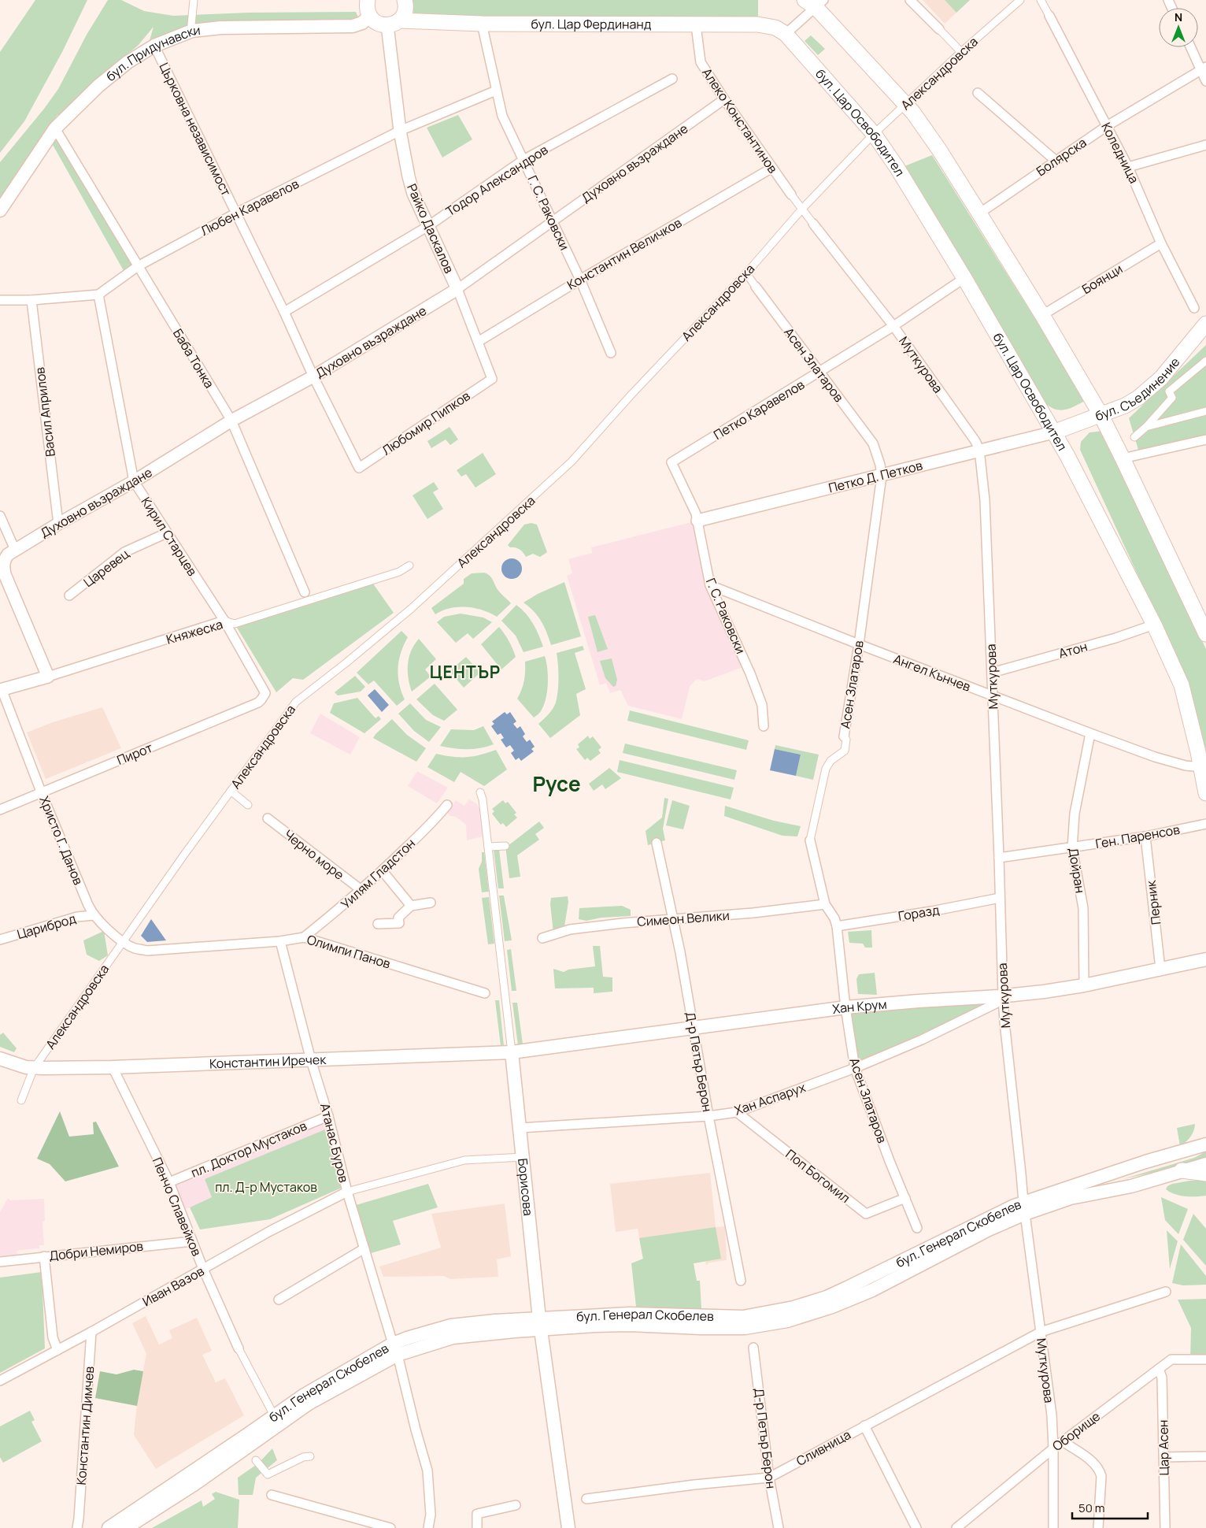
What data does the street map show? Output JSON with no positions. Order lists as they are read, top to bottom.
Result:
{
  "streets": {
    "main road": [
      "бул. Цар Фердинанд",
      "бул. Придунавски",
      "бул. Цар Освободител",
      "бул. Съединение",
      "Хан Крум",
      "Константин Иречек",
      "Борисова",
      "бул. Генерал Скобелев"
    ],
    "street": [
      "Александровска",
      "Алеко Константинов",
      "Църковна независимост",
      "Коледница",
      "Болярска",
      "Духовно възраждане",
      "Тодор Александров",
      "Любен Каравелов",
      "Г. С. Раковски",
      "Райко Даскалов",
      "Константин Величков",
      "Боянци",
      "Баба Тонка",
      "Асен Златаров",
      "Муткурова",
      "Петко Каравелов",
      "Васил Априлов",
      "Любомир Пипков",
      "Петко Д. Петков",
      "Кирил Старцев",
      "Царевец",
      "Княжеска",
      "Атон",
      "Ангел Кънчев",
      "Пирот",
      "Ген. Паренсов",
      "Христо Г. Данов",
      "Черно море",
      "Дойран",
      "Уилям Гладстон",
      "Перник",
      "Горазд",
      "Симеон Велики",
      "Цариброд",
      "Олимпи Панов",
      "Д-р Петър Берон",
      "Хан Аспарух",
      "Атанас Буров",
      "пл. Доктор Мустаков",
      "Поп Богомил",
      "Пенчо Славейков",
      "Добри Немиров",
      "Иван Вазов",
      "Константин Димчев",
      "Оборище",
      "Сливница",
      "Цар Асен"
    ]
  },
  "crossings": [
    ["бул. Цар Фердинанд", "Алеко Константинов"],
    ["бул. Цар Фердинанд", "бул. Цар Освободител"],
    ["бул. Цар Фердинанд", "Г. С. Раковски"],
    ["бул. Цар Фердинанд", "Райко Даскалов"],
    ["бул. Придунавски", "Църковна независимост"],
    ["бул. Придунавски", "Баба Тонка"],
    ["Александровска", "Алеко Константинов"],
    ["Александровска", "бул. Цар Освободител"],
    ["Александровска", "Асен Златаров"],
    ["Александровска", "Муткурова"],
    ["Александровска", "Христо Г. Данов"],
    ["Александровска", "Константин Иречек"],
    ["Алеко Константинов", "Духовно възраждане"],
    ["Алеко Константинов", "Константин Величков"],
    ["Алеко Константинов", "Муткурова"],
    ["бул. Цар Освободител", "бул. Съединение"],
    ["бул. Цар Освободител", "Петко Каравелов"],
    ["бул. Цар Освободител", "Петко Д. Петков"],
    ["бул. Цар Освободител", "Атон"],
    ["бул. Цар Освободител", "Ангел Кънчев"],
    ["Църковна независимост", "Духовно възраждане"],
    ["Църковна независимост", "Тодор Александров"],
    ["Църковна независимост", "Любен Каравелов"],
    ["Църковна независимост", "Любомир Пипков"],
    ["Коледница", "Болярска"],
    ["Коледница", "Боянци"],
    ["Духовно възраждане", "Г. С. Раковски"],
    ["Духовно възраждане", "Райко Даскалов"],
    ["Духовно възраждане", "Баба Тонка"],
    ["Духовно възраждане", "Васил Априлов"],
    ["Духовно възраждане", "Кирил Старцев"],
    ["Тодор Александров", "Г. С. Раковски"],
    ["Тодор Александров", "Райко Даскалов"],
    ["Любен Каравелов", "Г. С. Раковски"],
    ["Любен Каравелов", "Райко Даскалов"],
    ["Любен Каравелов", "Баба Тонка"],
    ["Любен Каравелов", "Кирил Старцев"],
    ["Г. С. Раковски", "Константин Величков"],
    ["Г. С. Раковски", "Петко Каравелов"],
    ["Г. С. Раковски", "Петко Д. Петков"],
    ["Г. С. Раковски", "Ангел Кънчев"],
    ["Райко Даскалов", "Константин Величков"],
    ["Райко Даскалов", "Любомир Пипков"],
    ["Баба Тонка", "Княжеска"],
    ["Асен Златаров", "Петко Каравелов"],
    ["Асен Златаров", "Петко Д. Петков"],
    ["Асен Златаров", "Ангел Кънчев"],
    ["Асен Златаров", "Горазд"],
    ["Асен Златаров", "Симеон Велики"],
    ["Асен Златаров", "Хан Крум"],
    ["Асен Златаров", "Хан Аспарух"],
    ["Асен Златаров", "Поп Богомил"],
    ["Муткурова", "Петко Каравелов"],
    ["Муткурова", "Петко Д. Петков"],
    ["Муткурова", "Атон"],
    ["Муткурова", "Ангел Кънчев"],
    ["Муткурова", "Ген. Паренсов"],
    ["Муткурова", "Горазд"],
    ["Муткурова", "Хан Крум"],
    ["Муткурова", "Хан Аспарух"],
    ["Муткурова", "бул. Генерал Скобелев"],
    ["Муткурова", "Оборище"],
    ["Муткурова", "Сливница"],
    ["бул. Съединение", "Петко Д. Петков"],
    ["Кирил Старцев", "Царевец"],
    ["Кирил Старцев", "Княжеска"],
    ["Кирил Старцев", "Пирот"],
    ["Княжеска", "Христо Г. Данов"],
    ["Ангел Кънчев", "Дойран"],
    ["Пирот", "Христо Г. Данов"],
    ["Ген. Паренсов", "Дойран"],
    ["Ген. Паренсов", "Перник"],
    ["Христо Г. Данов", "Цариброд"],
    ["Христо Г. Данов", "Олимпи Панов"],
    ["Черно море", "Уилям Гладстон"],
    ["Дойран", "Хан Крум"],
    ["Уилям Гладстон", "Олимпи Панов"],
    ["Перник", "Хан Крум"],
    ["Симеон Велики", "Д-р Петър Берон"],
    ["Олимпи Панов", "Атанас Буров"],
    ["Хан Крум", "Константин Иречек"],
    ["Хан Крум", "Д-р Петър Берон"],
    ["Хан Крум", "Хан Аспарух"],
    ["Хан Крум", "Борисова"],
    ["Константин Иречек", "Атанас Буров"],
    ["Константин Иречек", "Борисова"],
    ["Константин Иречек", "Пенчо Славейков"],
    ["Д-р Петър Берон", "Хан Аспарух"],
    ["Д-р Петър Берон", "Сливница"],
    ["Хан Аспарух", "Поп Богомил"],
    ["Хан Аспарух", "Борисова"],
    ["Атанас Буров", "пл. Доктор Мустаков"],
    ["Атанас Буров", "бул. Генерал Скобелев"],
    ["Атанас Буров", "Иван Вазов"],
    ["пл. Доктор Мустаков", "Пенчо Славейков"],
    ["Борисова", "бул. Генерал Скобелев"],
    ["Пенчо Славейков", "Добри Немиров"],
    ["Пенчо Славейков", "Иван Вазов"],
    ["Иван Вазов", "Константин Димчев"],
    ["Оборище", "Цар Асен"]
  ],
  "districts": ["ЦЕНТЪР", "Русе"],
  "parks": ["пл. Д-р Мустаков"],
  "scale_bar": "50 m",
  "north": "top"
}
